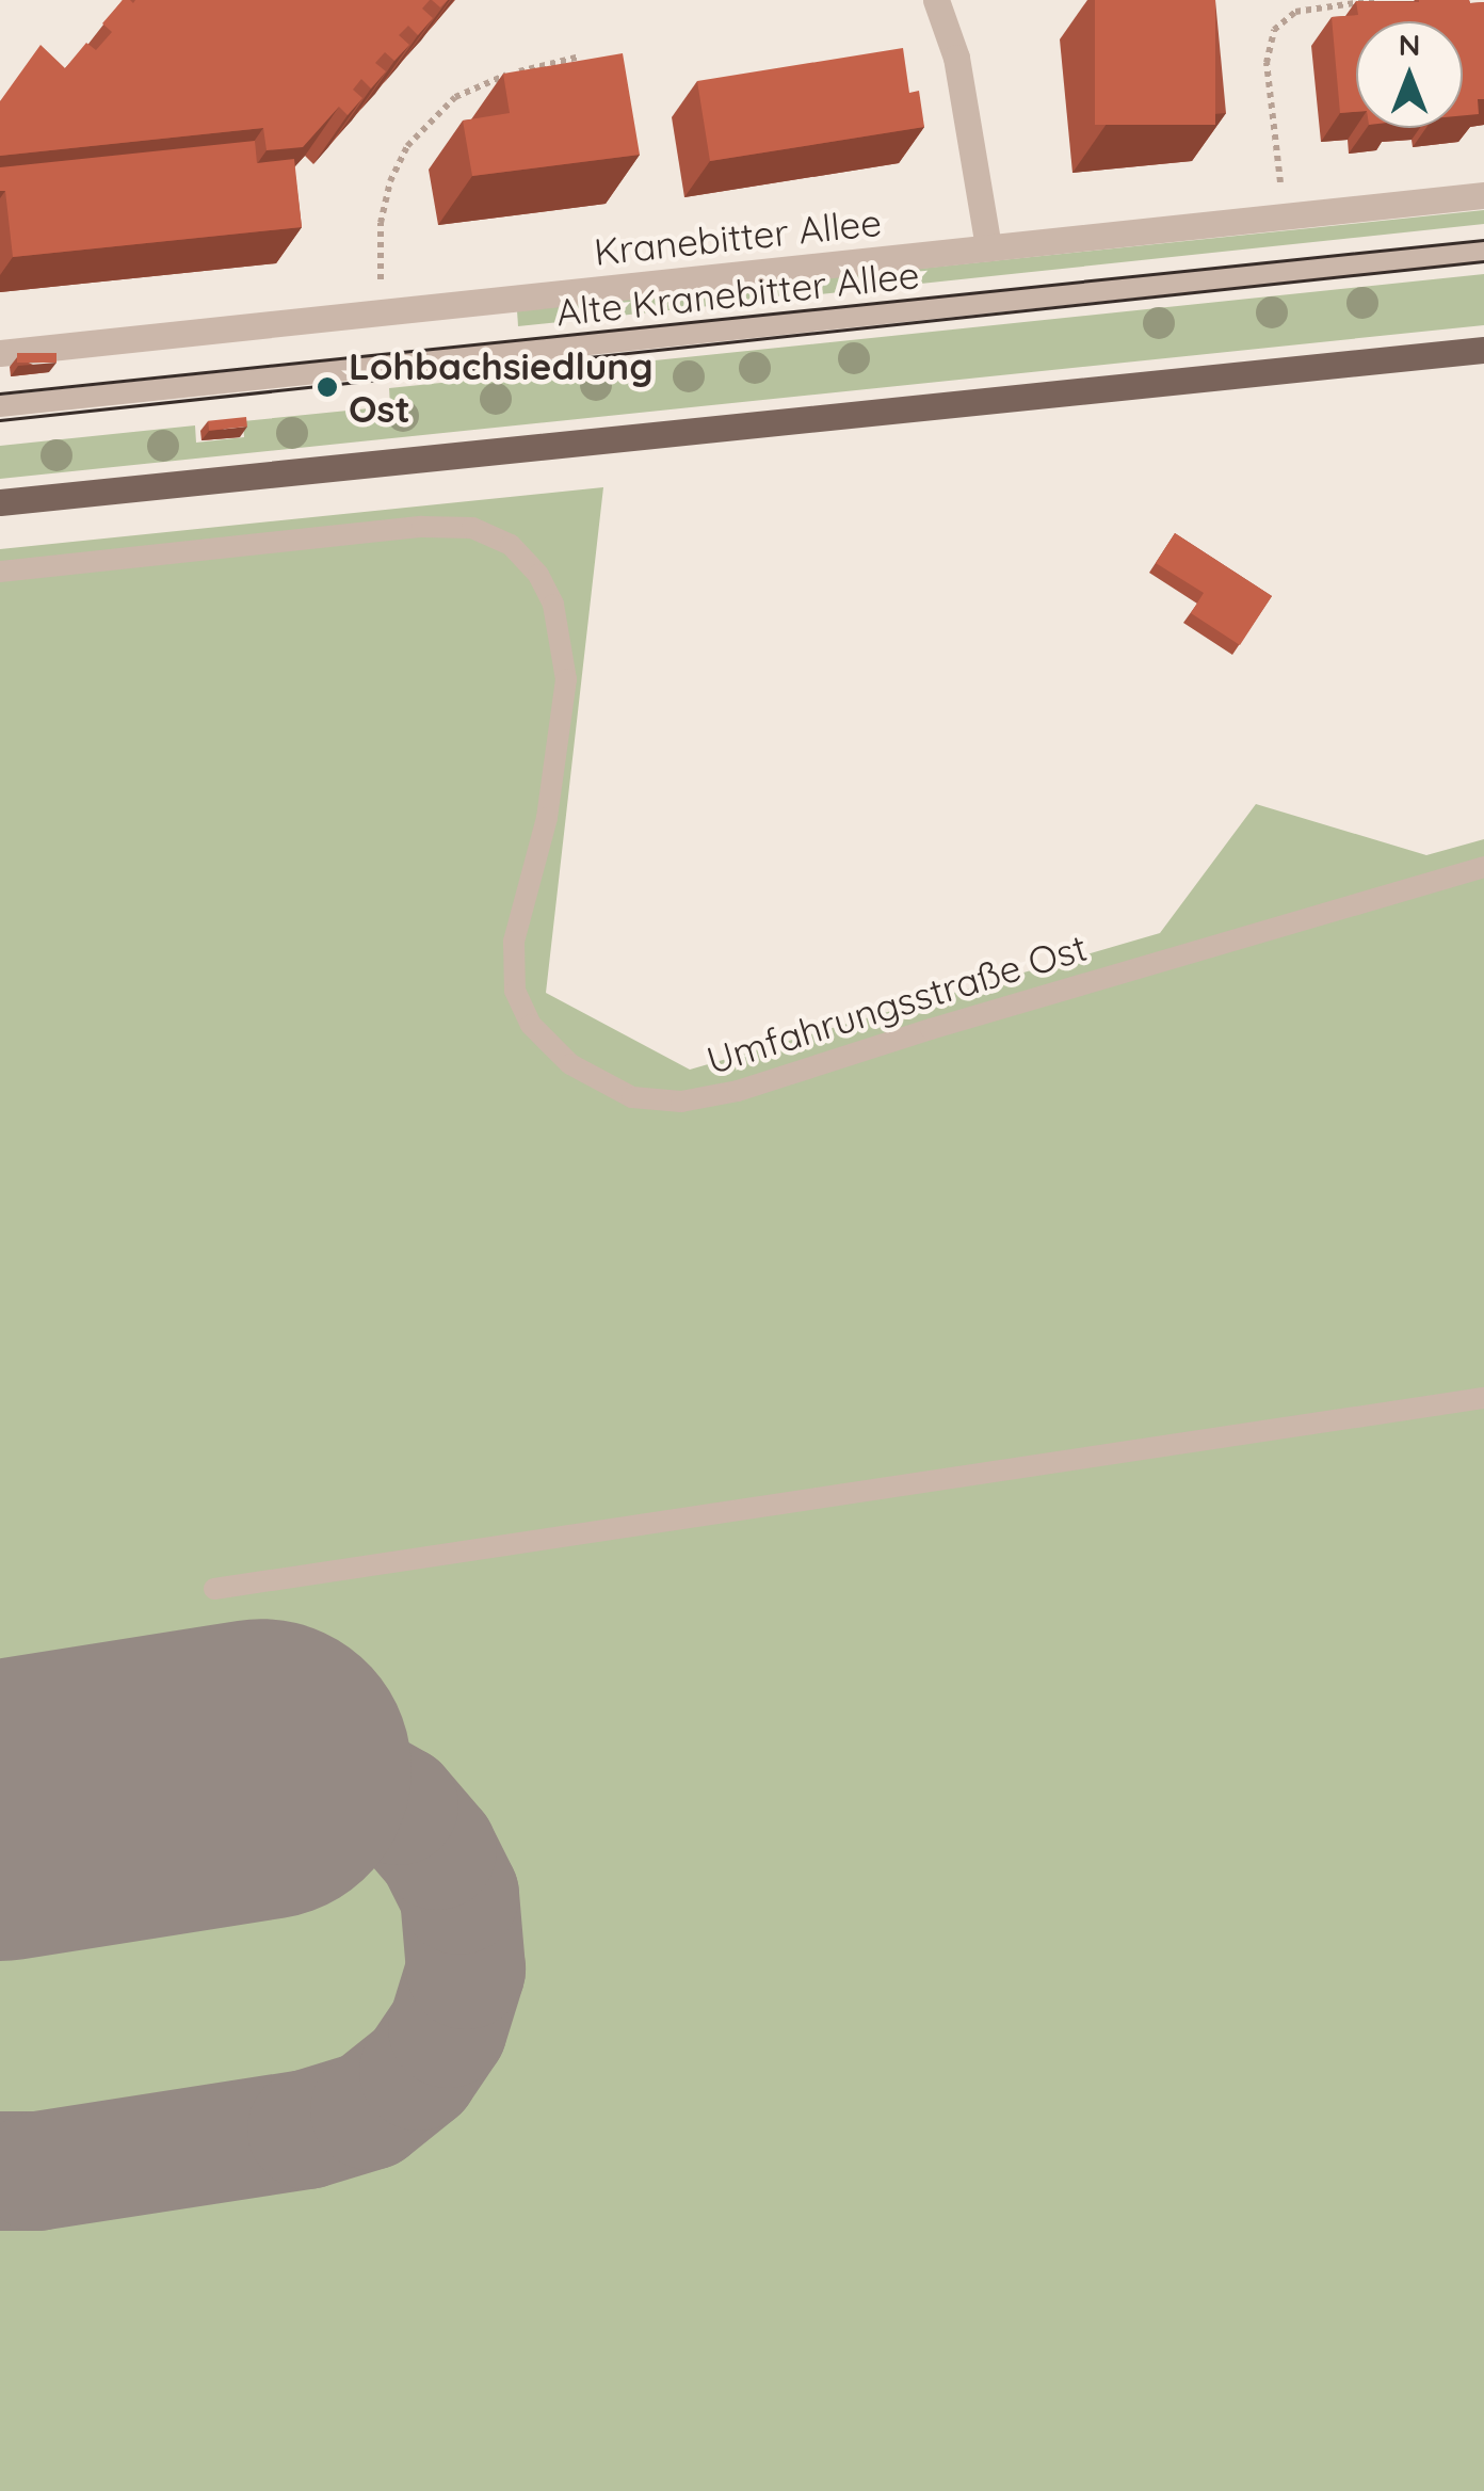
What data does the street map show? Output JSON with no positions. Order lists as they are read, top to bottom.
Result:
{
  "streets": {
    "street": ["Kranebitter Allee"],
    "lane": ["Alte Kranebitter Allee", "Umfahrungsstraße Ost"]
  },
  "places": ["Lohbachsiedlung Ost"],
  "north": "top"
}
